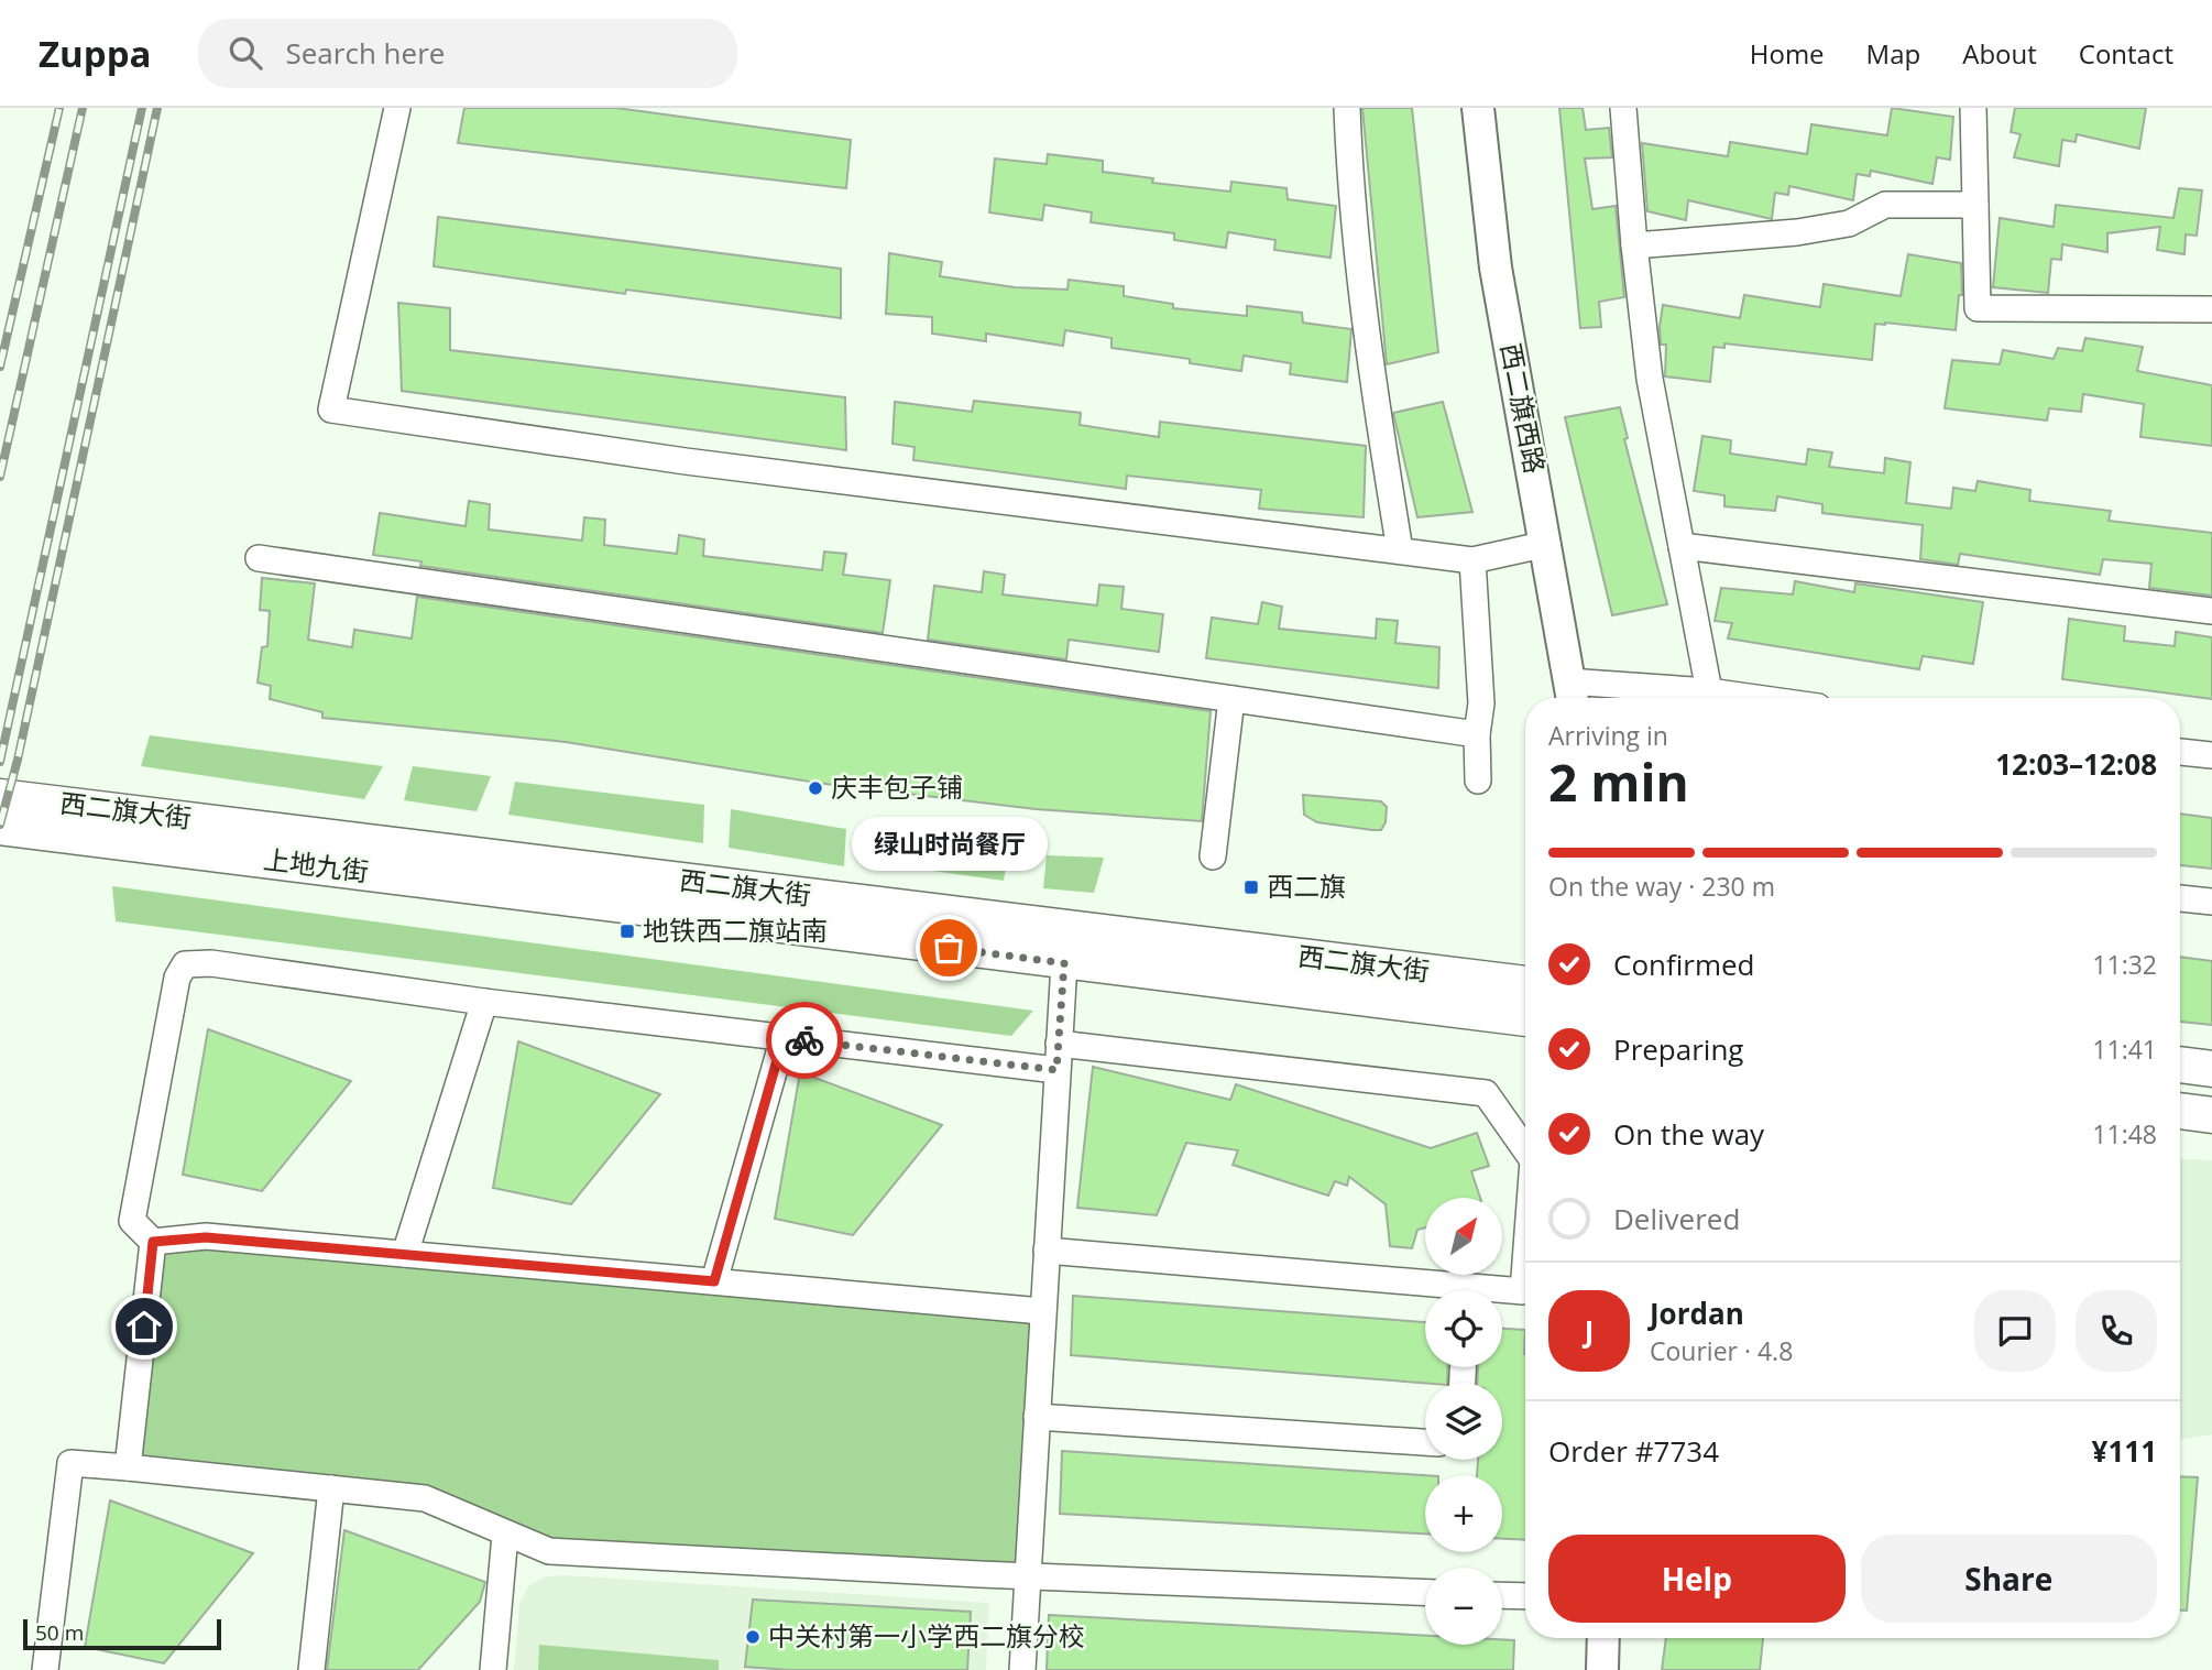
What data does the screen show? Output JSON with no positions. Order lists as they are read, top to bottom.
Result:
{
  "streets": {
    "main road": ["西二旗大街", "上地九街"],
    "street": ["西二旗西路"]
  },
  "crossings": [
    ["西二旗大街", "上地九街"]
  ],
  "places": {
    "other": ["庆丰包子铺", "绿山时尚餐厅", "中关村第一小学西二旗分校"],
    "transit": ["西二旗", "地铁西二旗站南"]
  },
  "scale_bar": "50 m",
  "north": "top right",
  "page": {
    "header": "Zuppa",
    "search": "Search here",
    "nav": [
      "Home",
      "Map",
      "About",
      "Contact"
    ],
    "heading": ["2 min", "Arriving in", "12:03–12:08"],
    "panel": [
      "Jordan",
      "Courier · 4.8",
      "Order #7734",
      "¥111"
    ],
    "bubble": "绿山时尚餐厅",
    "bar": "On the way · 230 m",
    "list": [
      ["Confirmed", "11:32"],
      ["Preparing", "11:41"],
      ["On the way", "11:48"],
      "Delivered"
    ],
    "map_buttons": ["+", "−"],
    "round": "J",
    "buttons": ["Help", "Share"],
    "scale": "50 m"
  }
}
